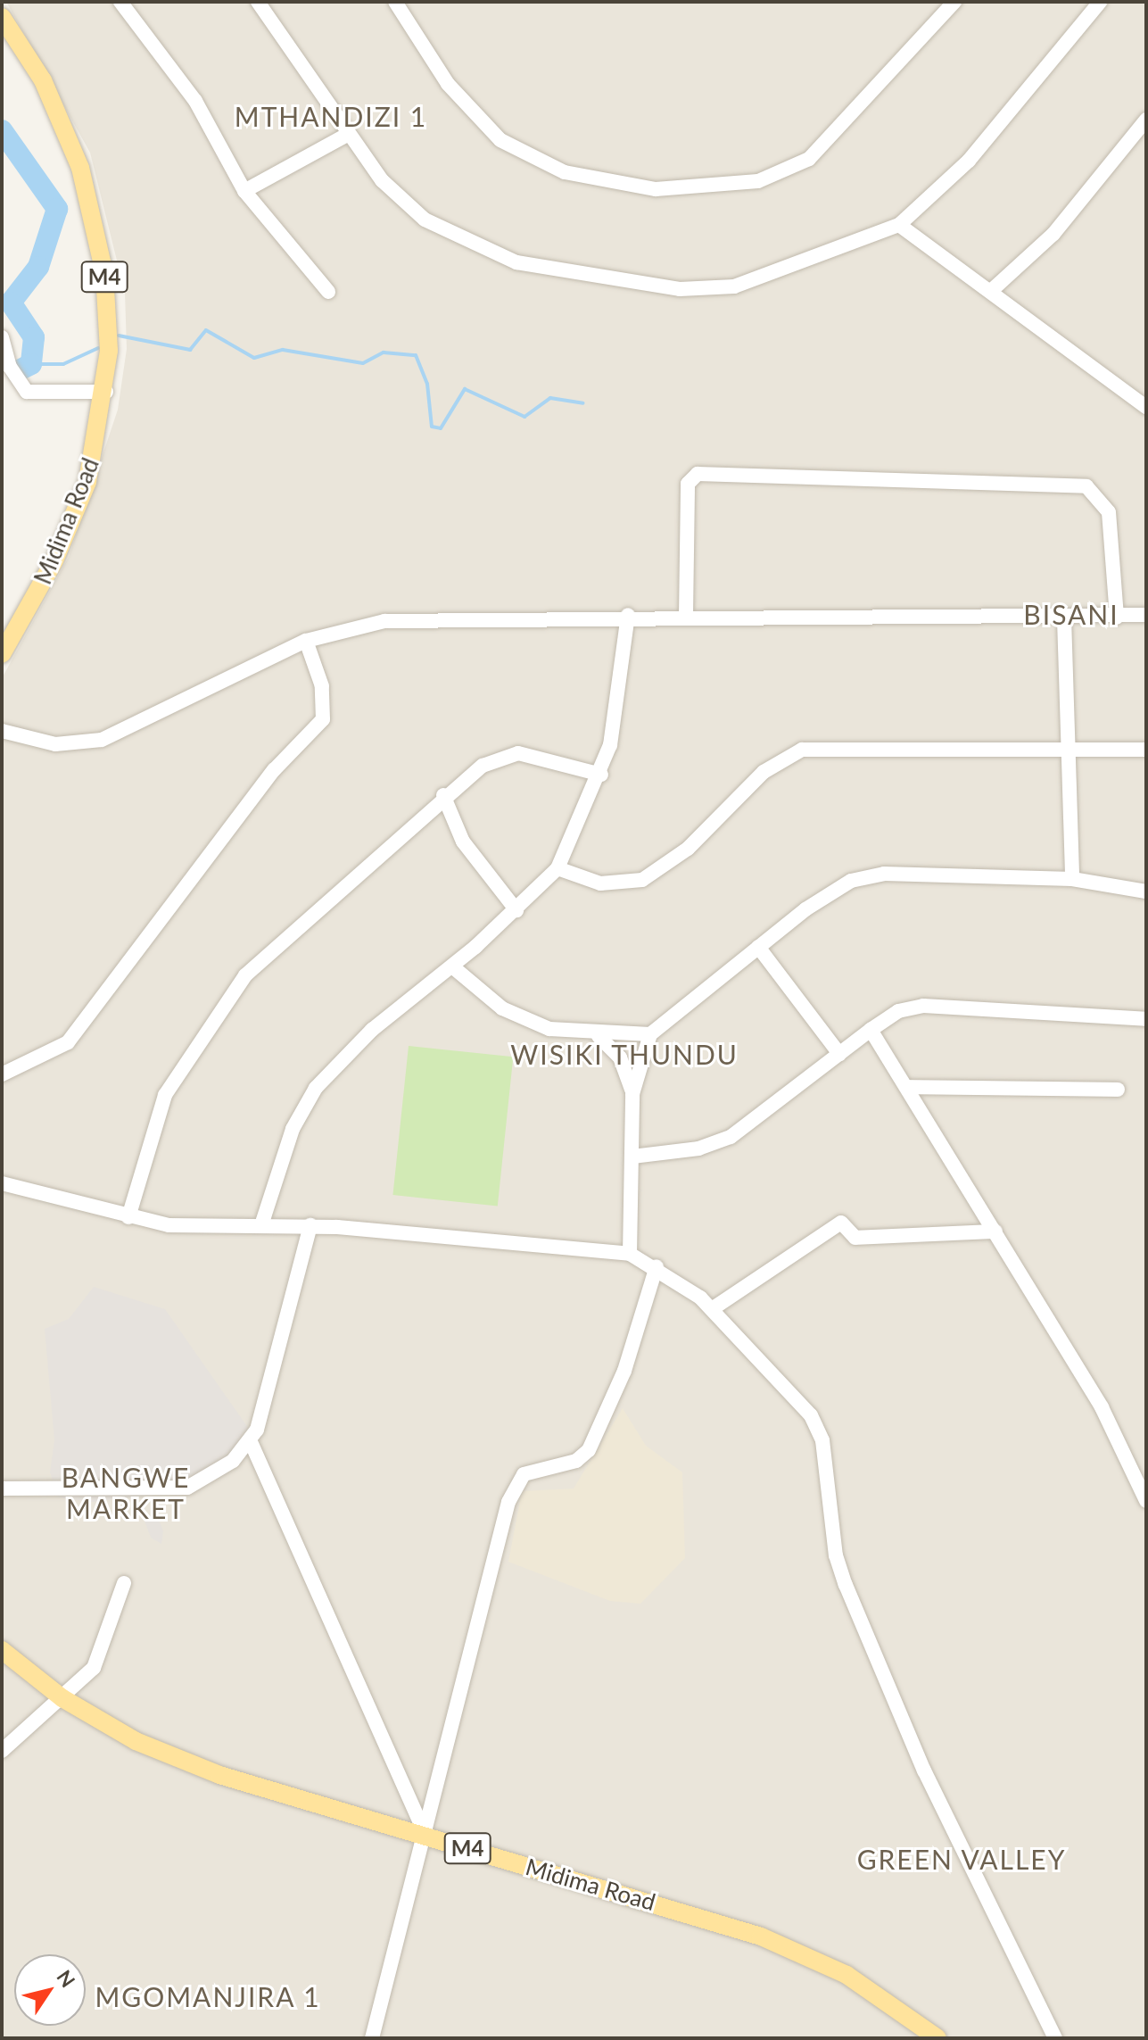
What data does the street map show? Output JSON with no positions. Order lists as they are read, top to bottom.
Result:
{
  "streets": {
    "main road": ["M4", "Midima Road"]
  },
  "districts": [
    "MTHANDIZI 1",
    "BISANI",
    "WISIKI THUNDU",
    "BANGWE MARKET",
    "GREEN VALLEY",
    "MGOMANJIRA 1"
  ],
  "north": "top right"
}
